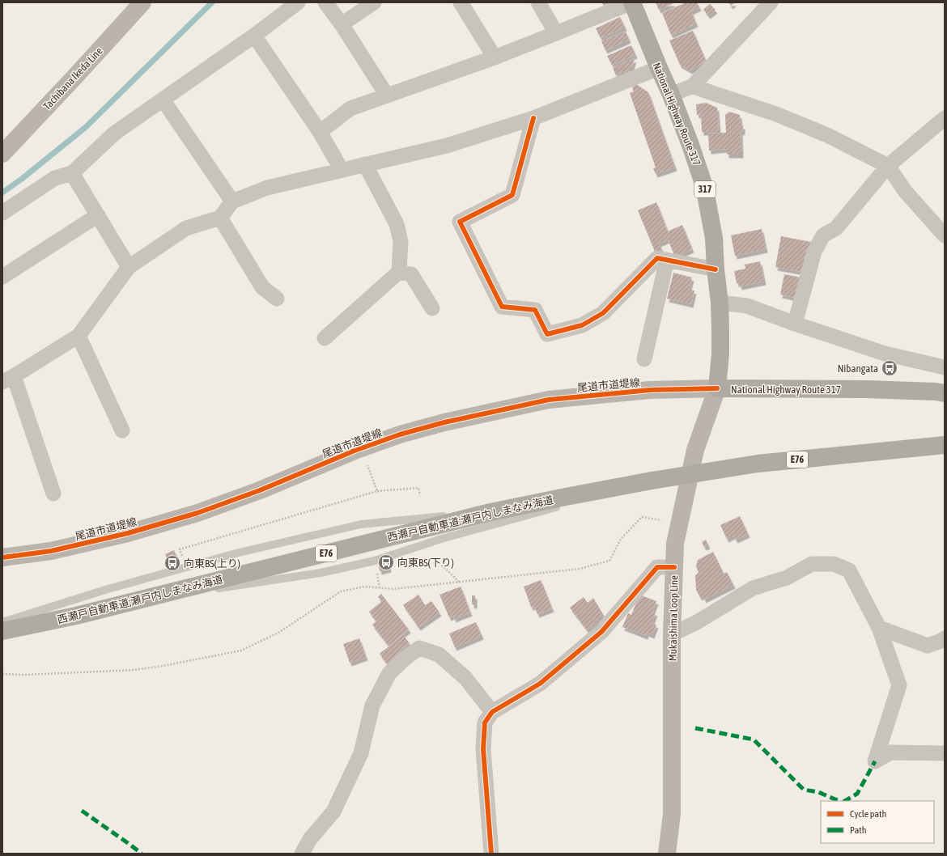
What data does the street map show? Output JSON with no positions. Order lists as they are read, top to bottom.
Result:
{
  "streets": {
    "highway": [
      "National Highway Route 317",
      "317",
      "E76",
      "西瀬戸自動車道;瀬戸内しまなみ海道"
    ],
    "street": ["Tachibana Ikeda Line", "尾道市道堤線", "Mukaishima Loop Line"]
  },
  "crossings": [
    ["National Highway Route 317", "尾道市道堤線"],
    ["National Highway Route 317", "Mukaishima Loop Line"],
    ["尾道市道堤線", "Mukaishima Loop Line"]
  ],
  "places": {
    "bus stop": ["Nibangata", "向東BS(下り)", "向東BS(上り)"]
  },
  "legend": ["Cycle path", "Path"]
}
